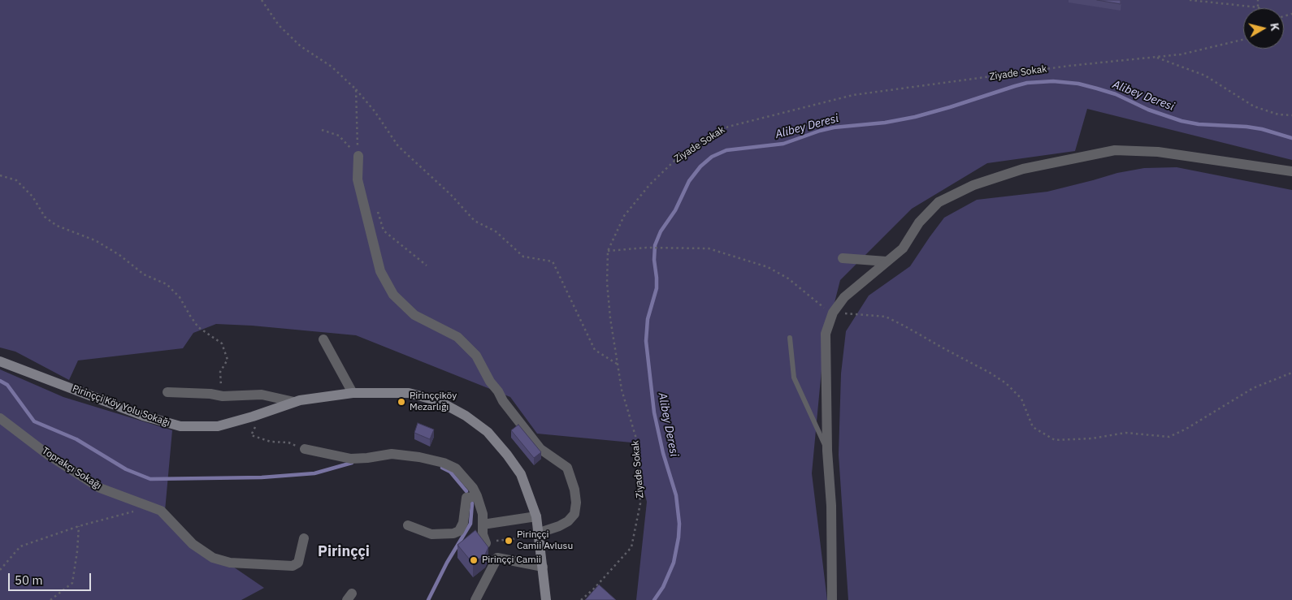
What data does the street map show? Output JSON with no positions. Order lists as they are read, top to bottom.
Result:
{
  "streets": {
    "main road": ["Pirinççi Köy Yolu Sokağı"],
    "street": ["Toprakçı Sokağı"],
    "path": ["Ziyade Sokak"]
  },
  "districts": ["Pirinççi"],
  "water": ["Alibey Deresi"],
  "places": ["Pirinççiköy Mezarlığı", "Pirinççi Camii Avlusu", "Pirinççi Camii"],
  "scale_bar": "50 m",
  "north": "right"
}
